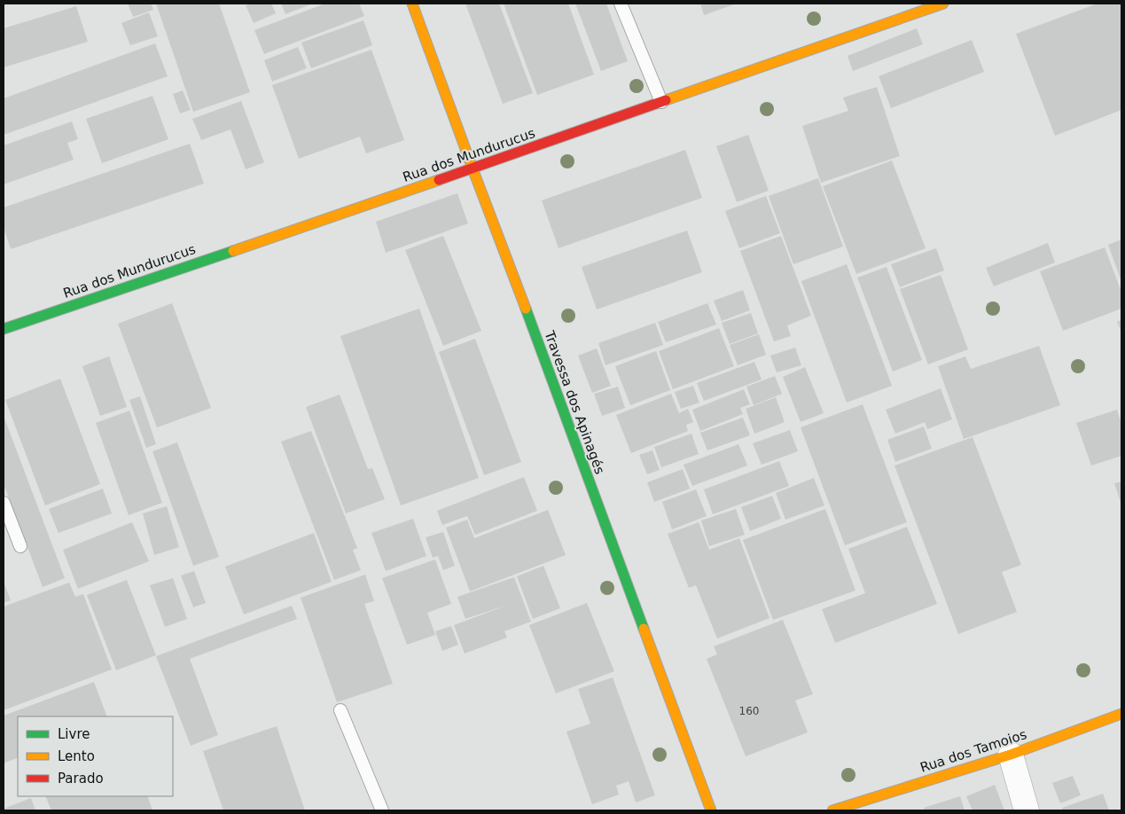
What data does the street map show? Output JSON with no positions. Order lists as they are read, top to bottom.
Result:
{
  "streets": {
    "street": ["Rua dos Mundurucus", "Travessa dos Apinagés", "Rua dos Tamoios"]
  },
  "crossings": [
    ["Rua dos Mundurucus", "Travessa dos Apinagés"]
  ],
  "house_numbers": ["160"],
  "legend": ["Livre", "Lento", "Parado"]
}
